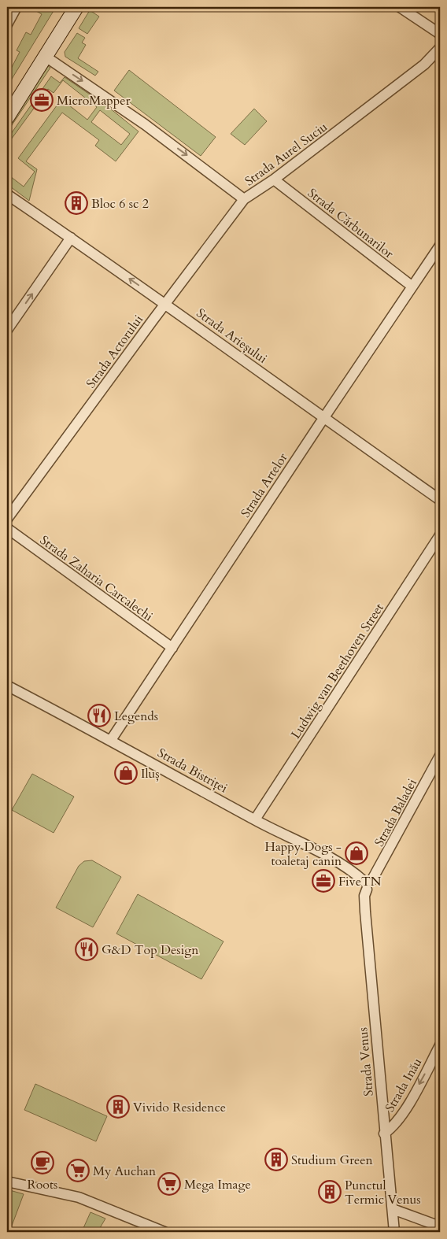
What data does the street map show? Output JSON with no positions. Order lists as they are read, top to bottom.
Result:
{
  "streets": {
    "street": [
      "Strada Aurel Suciu",
      "Strada Cărbunarilor",
      "Strada Arieșului",
      "Strada Actorului",
      "Strada Artelor",
      "Strada Zaharia Carcalechi",
      "Ludwig van Beethoven Street",
      "Strada Bistriței",
      "Strada Baladei",
      "Strada Venus",
      "Strada Inău"
    ]
  },
  "crossings": [
    ["Strada Aurel Suciu", "Strada Cărbunarilor"],
    ["Strada Aurel Suciu", "Strada Actorului"],
    ["Strada Cărbunarilor", "Strada Artelor"],
    ["Strada Arieșului", "Strada Actorului"],
    ["Strada Arieșului", "Strada Artelor"],
    ["Strada Artelor", "Strada Zaharia Carcalechi"],
    ["Strada Artelor", "Strada Bistriței"],
    ["Ludwig van Beethoven Street", "Strada Bistriței"],
    ["Strada Bistriței", "Strada Baladei"],
    ["Strada Bistriței", "Strada Venus"],
    ["Strada Baladei", "Strada Venus"],
    ["Strada Venus", "Strada Inău"]
  ],
  "one_way": ["Strada Aurel Suciu", "Strada Inău"],
  "places": {
    "office": ["MicroMapper", "FiveTN"],
    "building": [
      "Bloc 6 sc 2",
      "Vivido Residence",
      "Studium Green",
      "Punctul Termic Venus"
    ],
    "restaurant": ["Legends", "G&D Top Design"],
    "shop": ["Iluș", "Happy Dogs - toaletaj canin"],
    "cafe": ["Roots"],
    "supermarket": ["My Auchan", "Mega Image"]
  }
}
